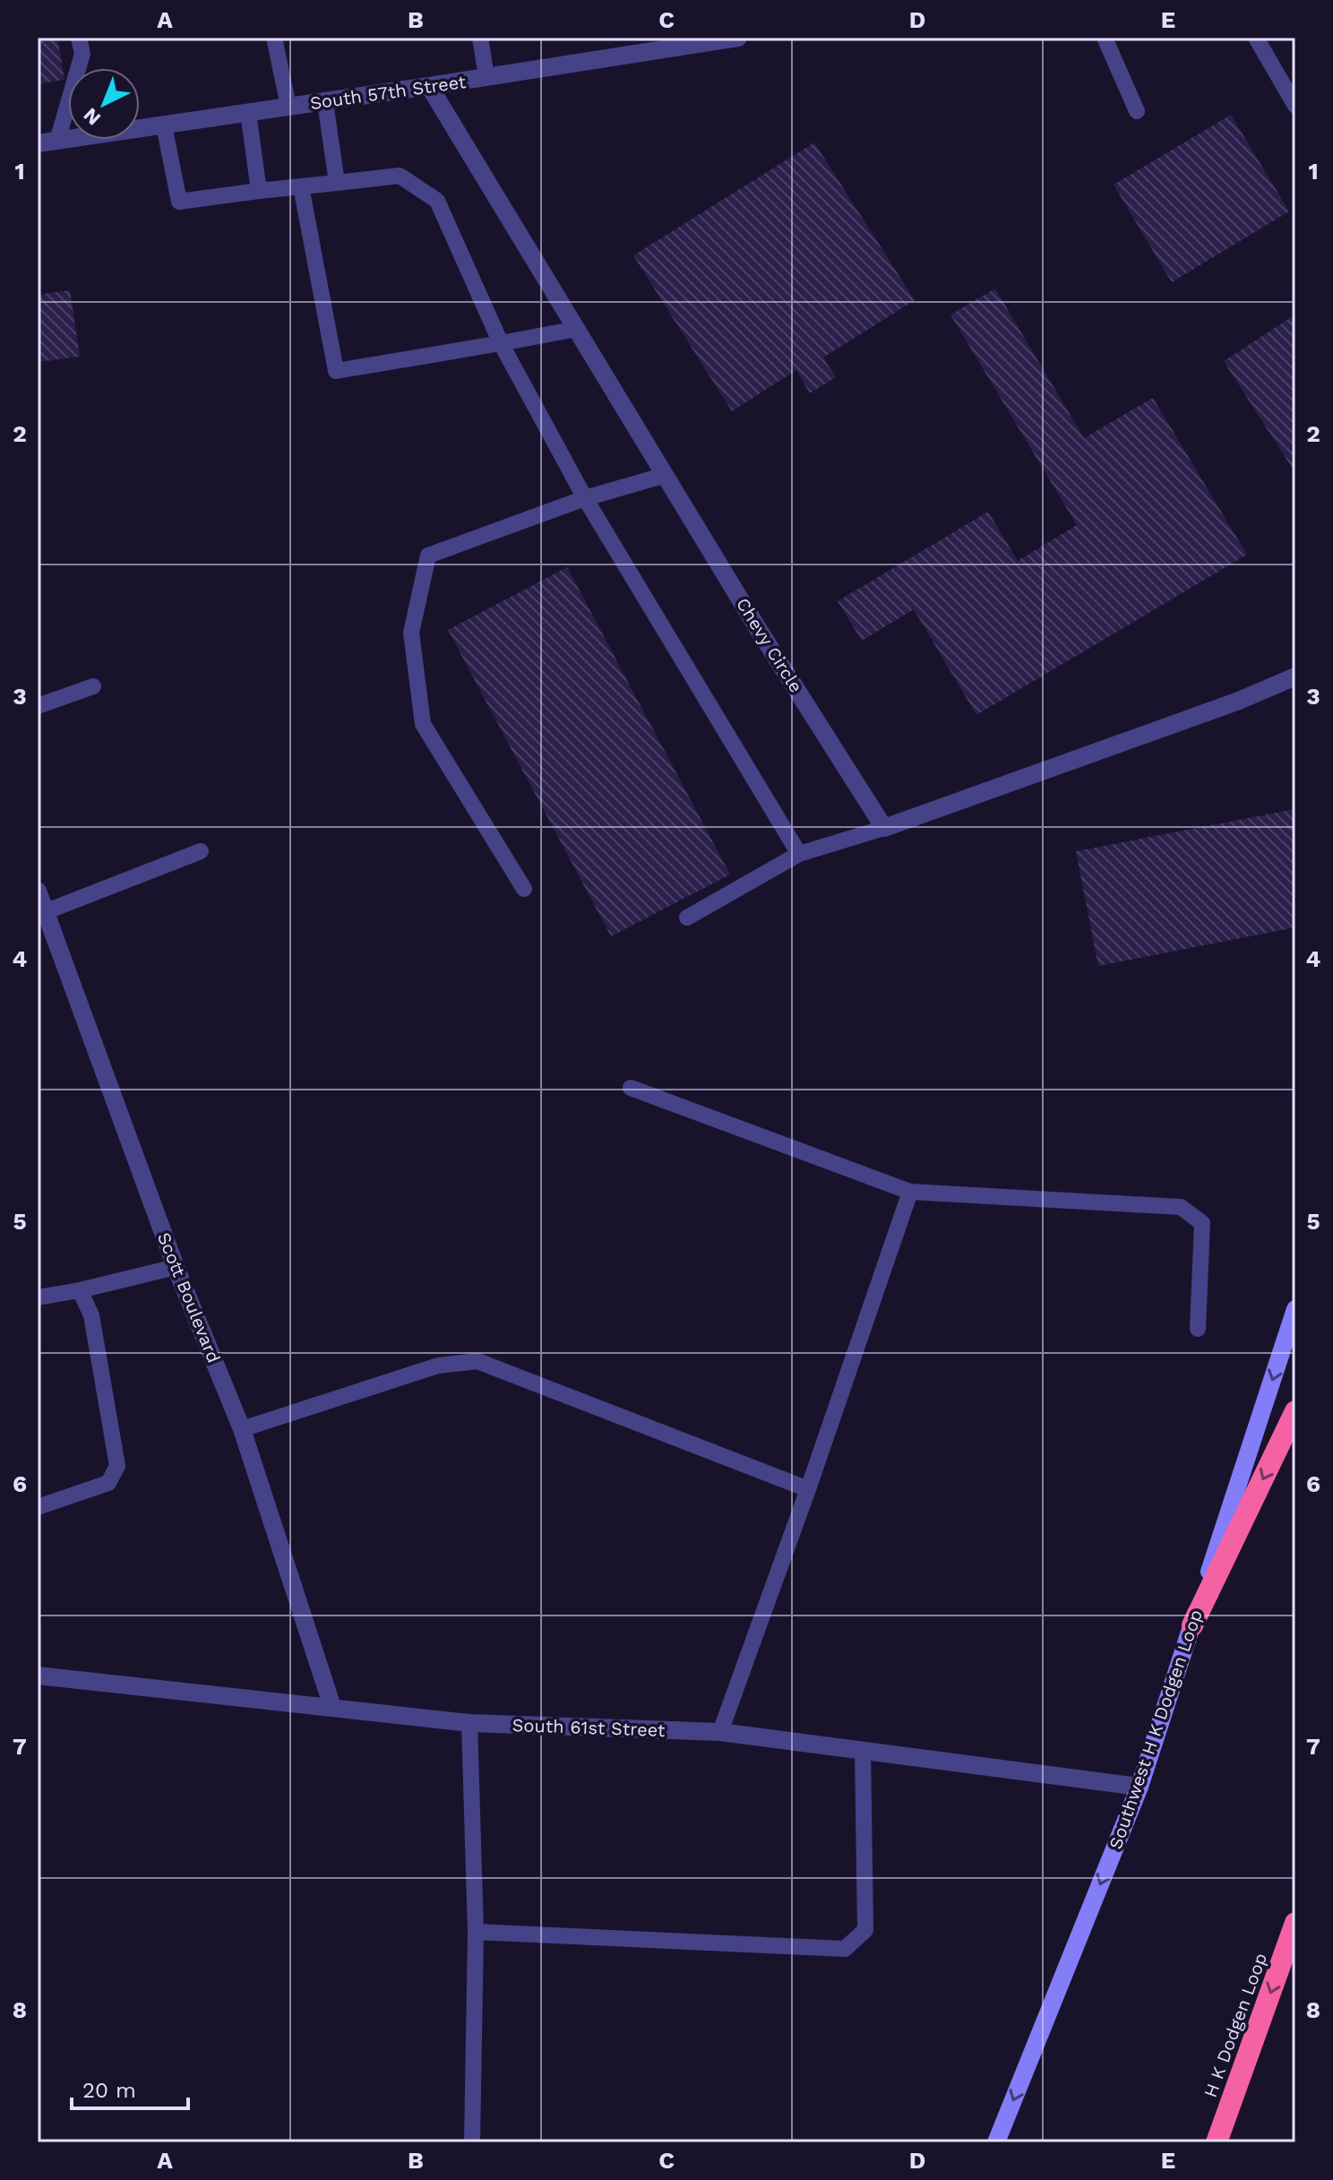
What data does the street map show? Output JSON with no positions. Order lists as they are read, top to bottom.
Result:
{
  "streets": {
    "highway": ["H K Dodgen Loop"],
    "main road": ["Southwest H K Dodgen Loop"],
    "street": [
      "South 57th Street",
      "Chevy Circle",
      "Scott Boulevard",
      "South 61st Street"
    ]
  },
  "crossings": [
    ["South 57th Street", "Chevy Circle"],
    ["Scott Boulevard", "South 61st Street"],
    ["South 61st Street", "Southwest H K Dodgen Loop"]
  ],
  "one_way": ["Southwest H K Dodgen Loop", "H K Dodgen Loop"],
  "scale_bar": "20 m",
  "north": "bottom left",
  "grid": {
    "columns": [
      "A",
      "B",
      "C",
      "D",
      "E"
    ],
    "rows": [
      "1",
      "2",
      "3",
      "4",
      "5",
      "6",
      "7",
      "8"
    ]
  }
}
